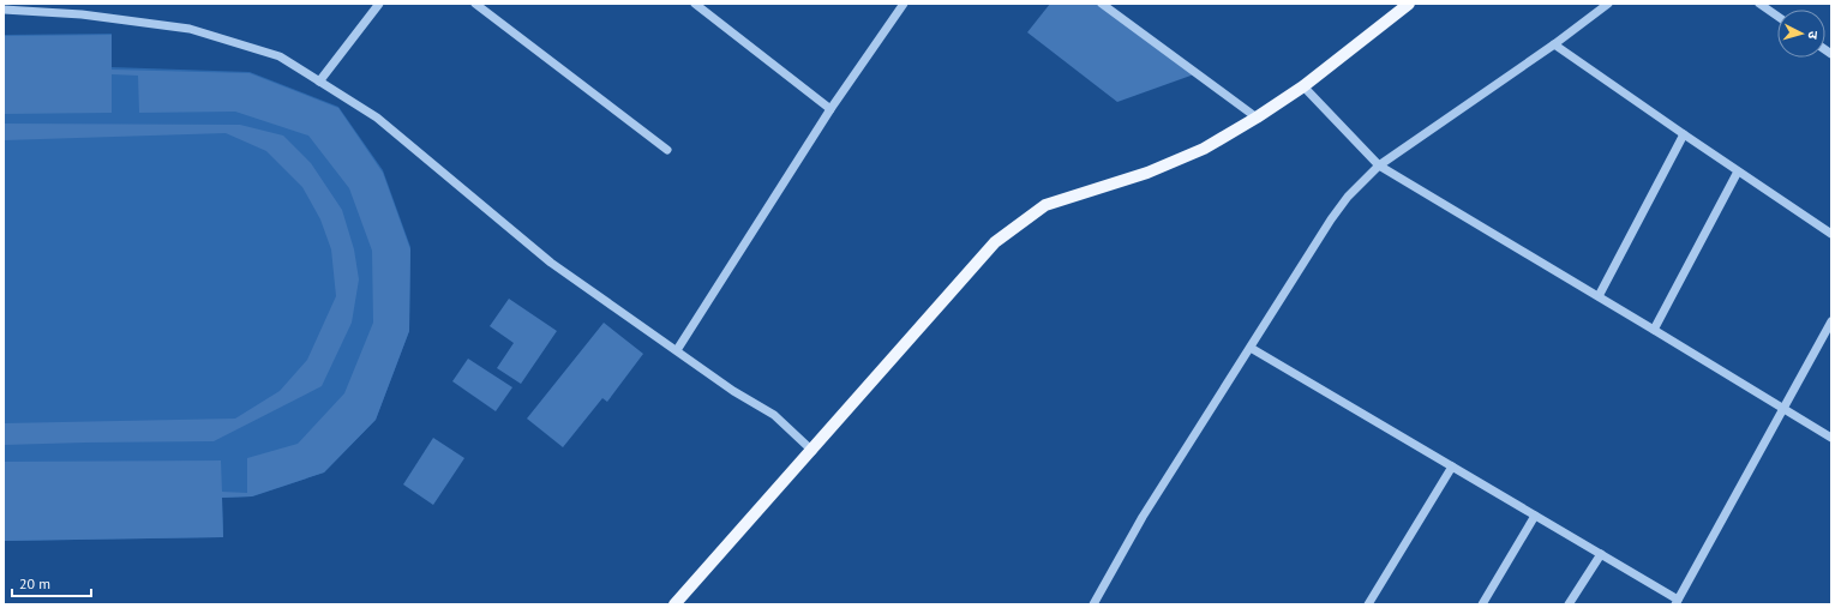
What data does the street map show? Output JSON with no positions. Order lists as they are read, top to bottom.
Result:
{
  "scale_bar": "20 m",
  "north": "right"
}
